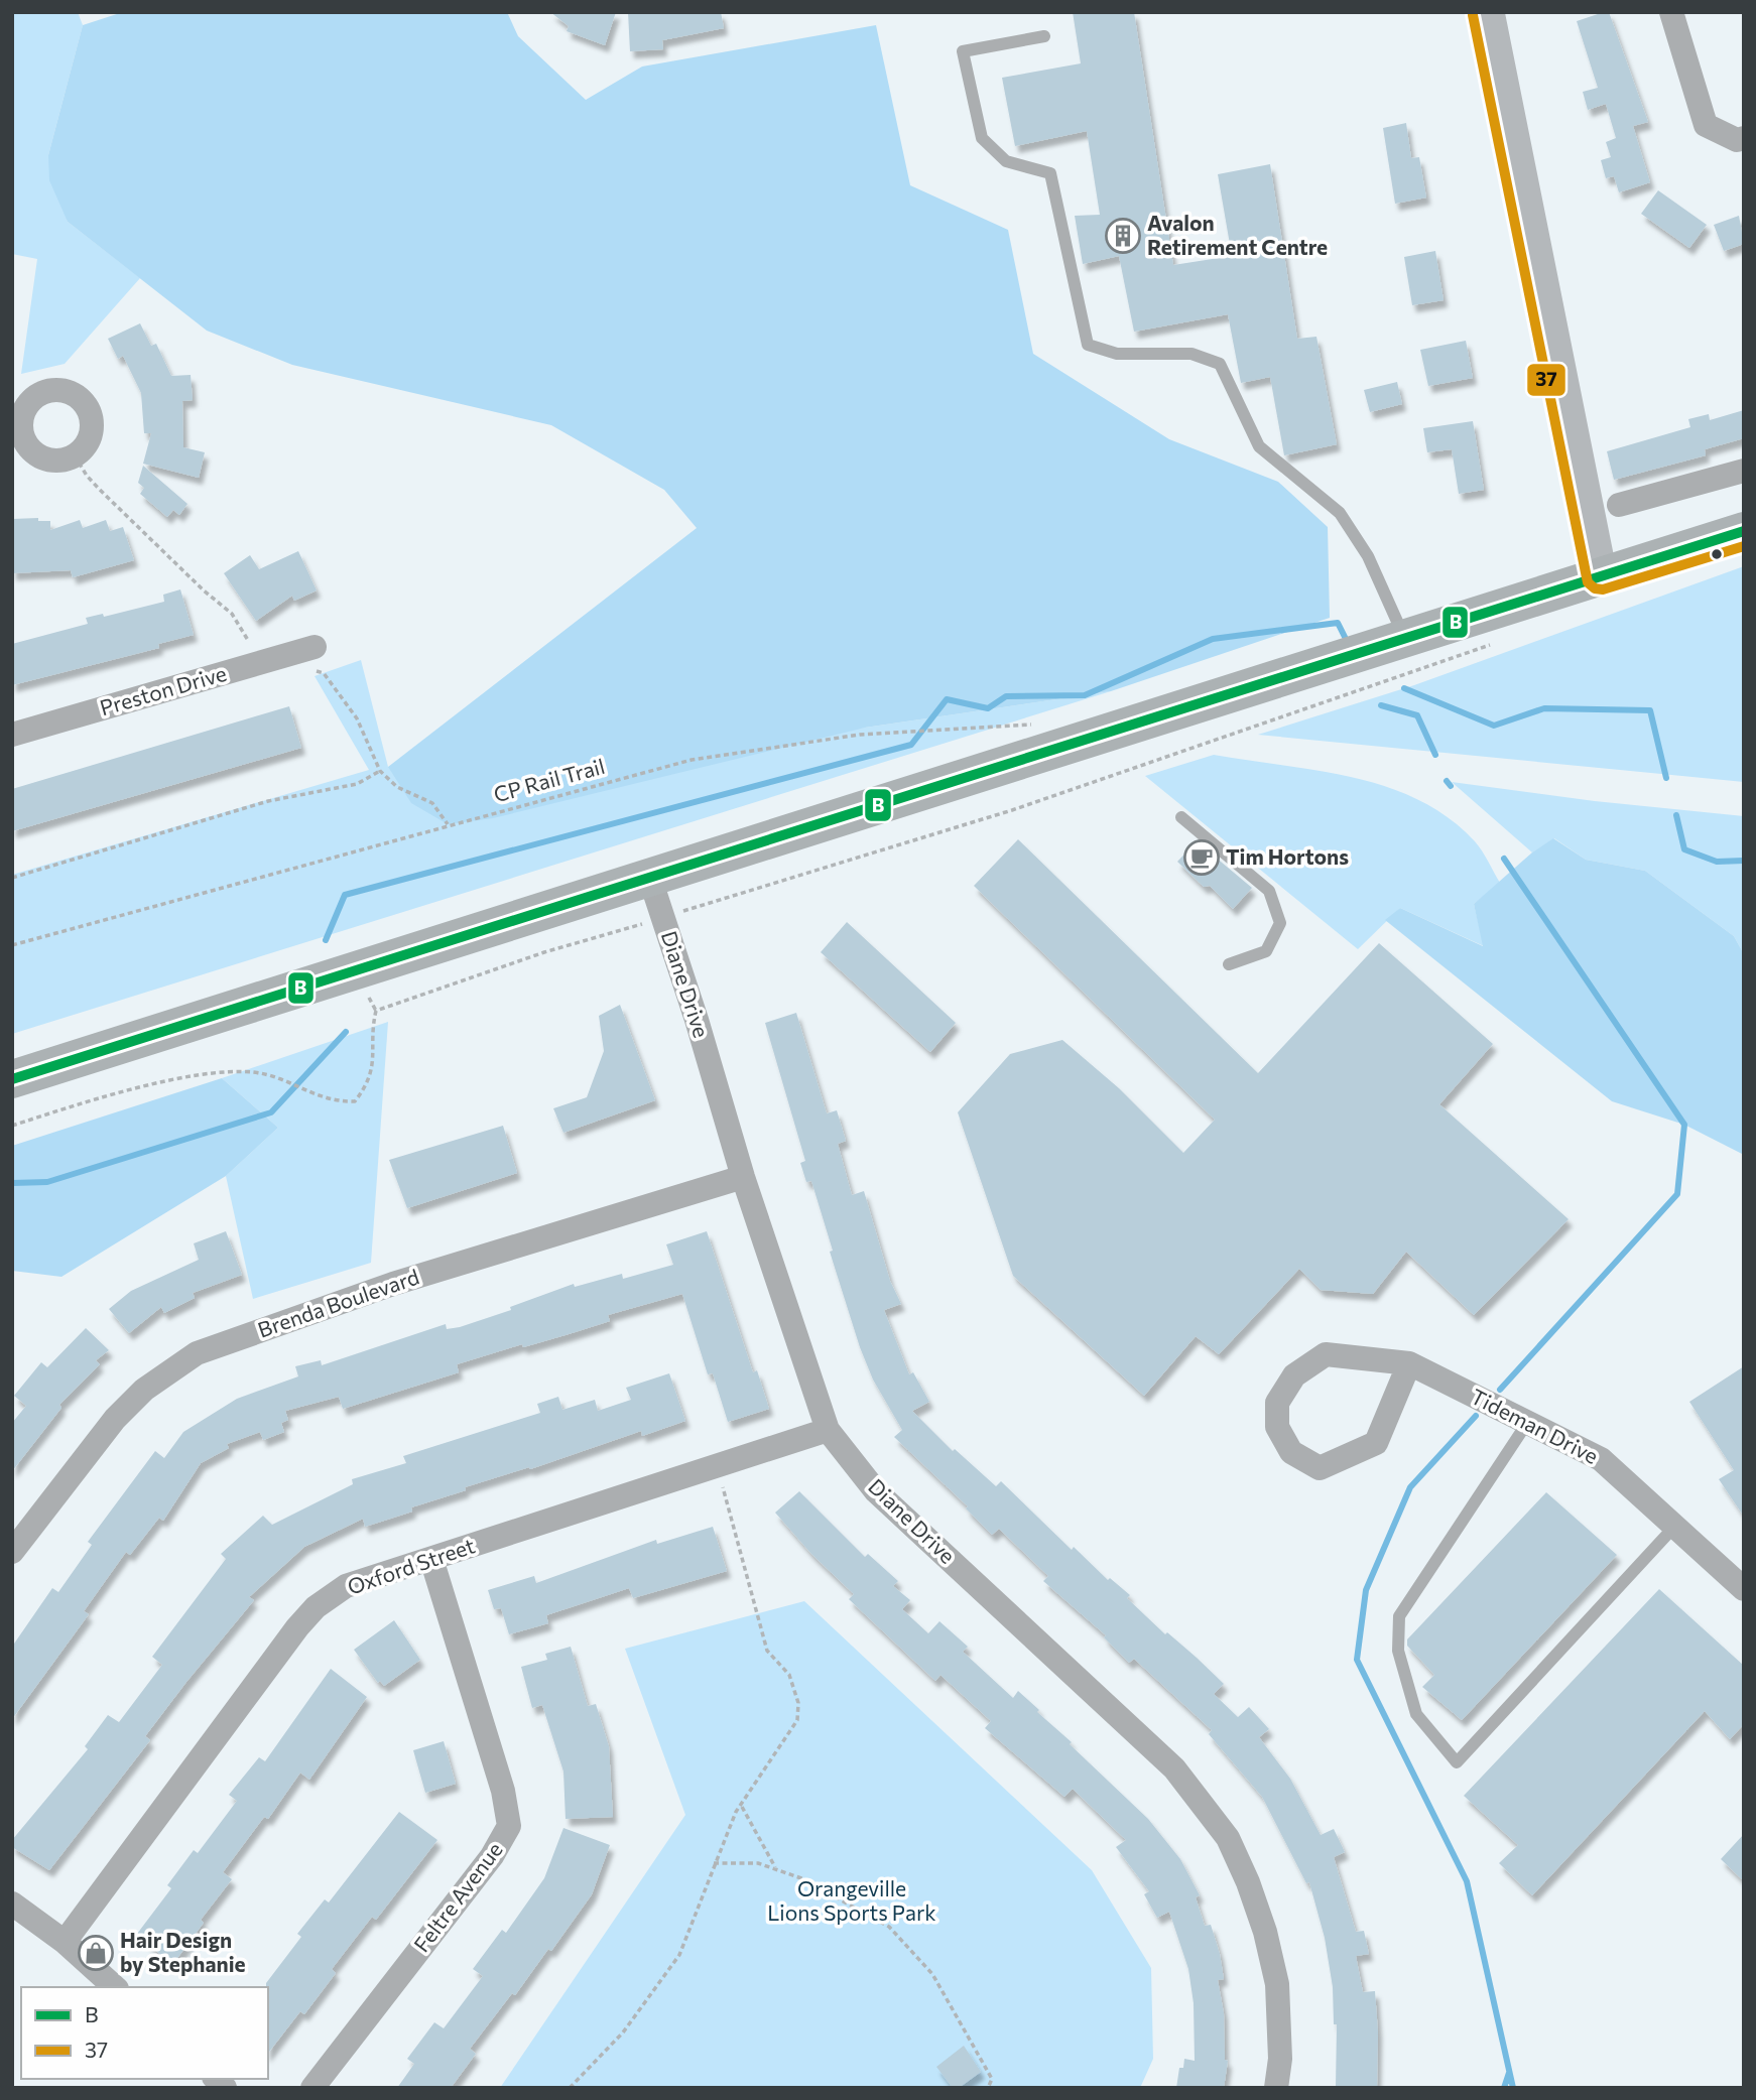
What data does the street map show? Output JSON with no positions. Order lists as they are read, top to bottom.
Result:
{
  "streets": {
    "street": [
      "Preston Drive",
      "Diane Drive",
      "Brenda Boulevard",
      "Tideman Drive",
      "Oxford Street",
      "Feltre Avenue"
    ],
    "path": ["CP Rail Trail"]
  },
  "crossings": [
    ["Diane Drive", "Brenda Boulevard"],
    ["Diane Drive", "Oxford Street"],
    ["Oxford Street", "Feltre Avenue"]
  ],
  "parks": ["Orangeville Lions Sports Park"],
  "places": {
    "building": ["Avalon Retirement Centre"],
    "cafe": ["Tim Hortons"],
    "shop": ["Hair Design by Stephanie"]
  },
  "lines": ["transit line 37", "transit line B"],
  "legend": ["B", "37"]
}
